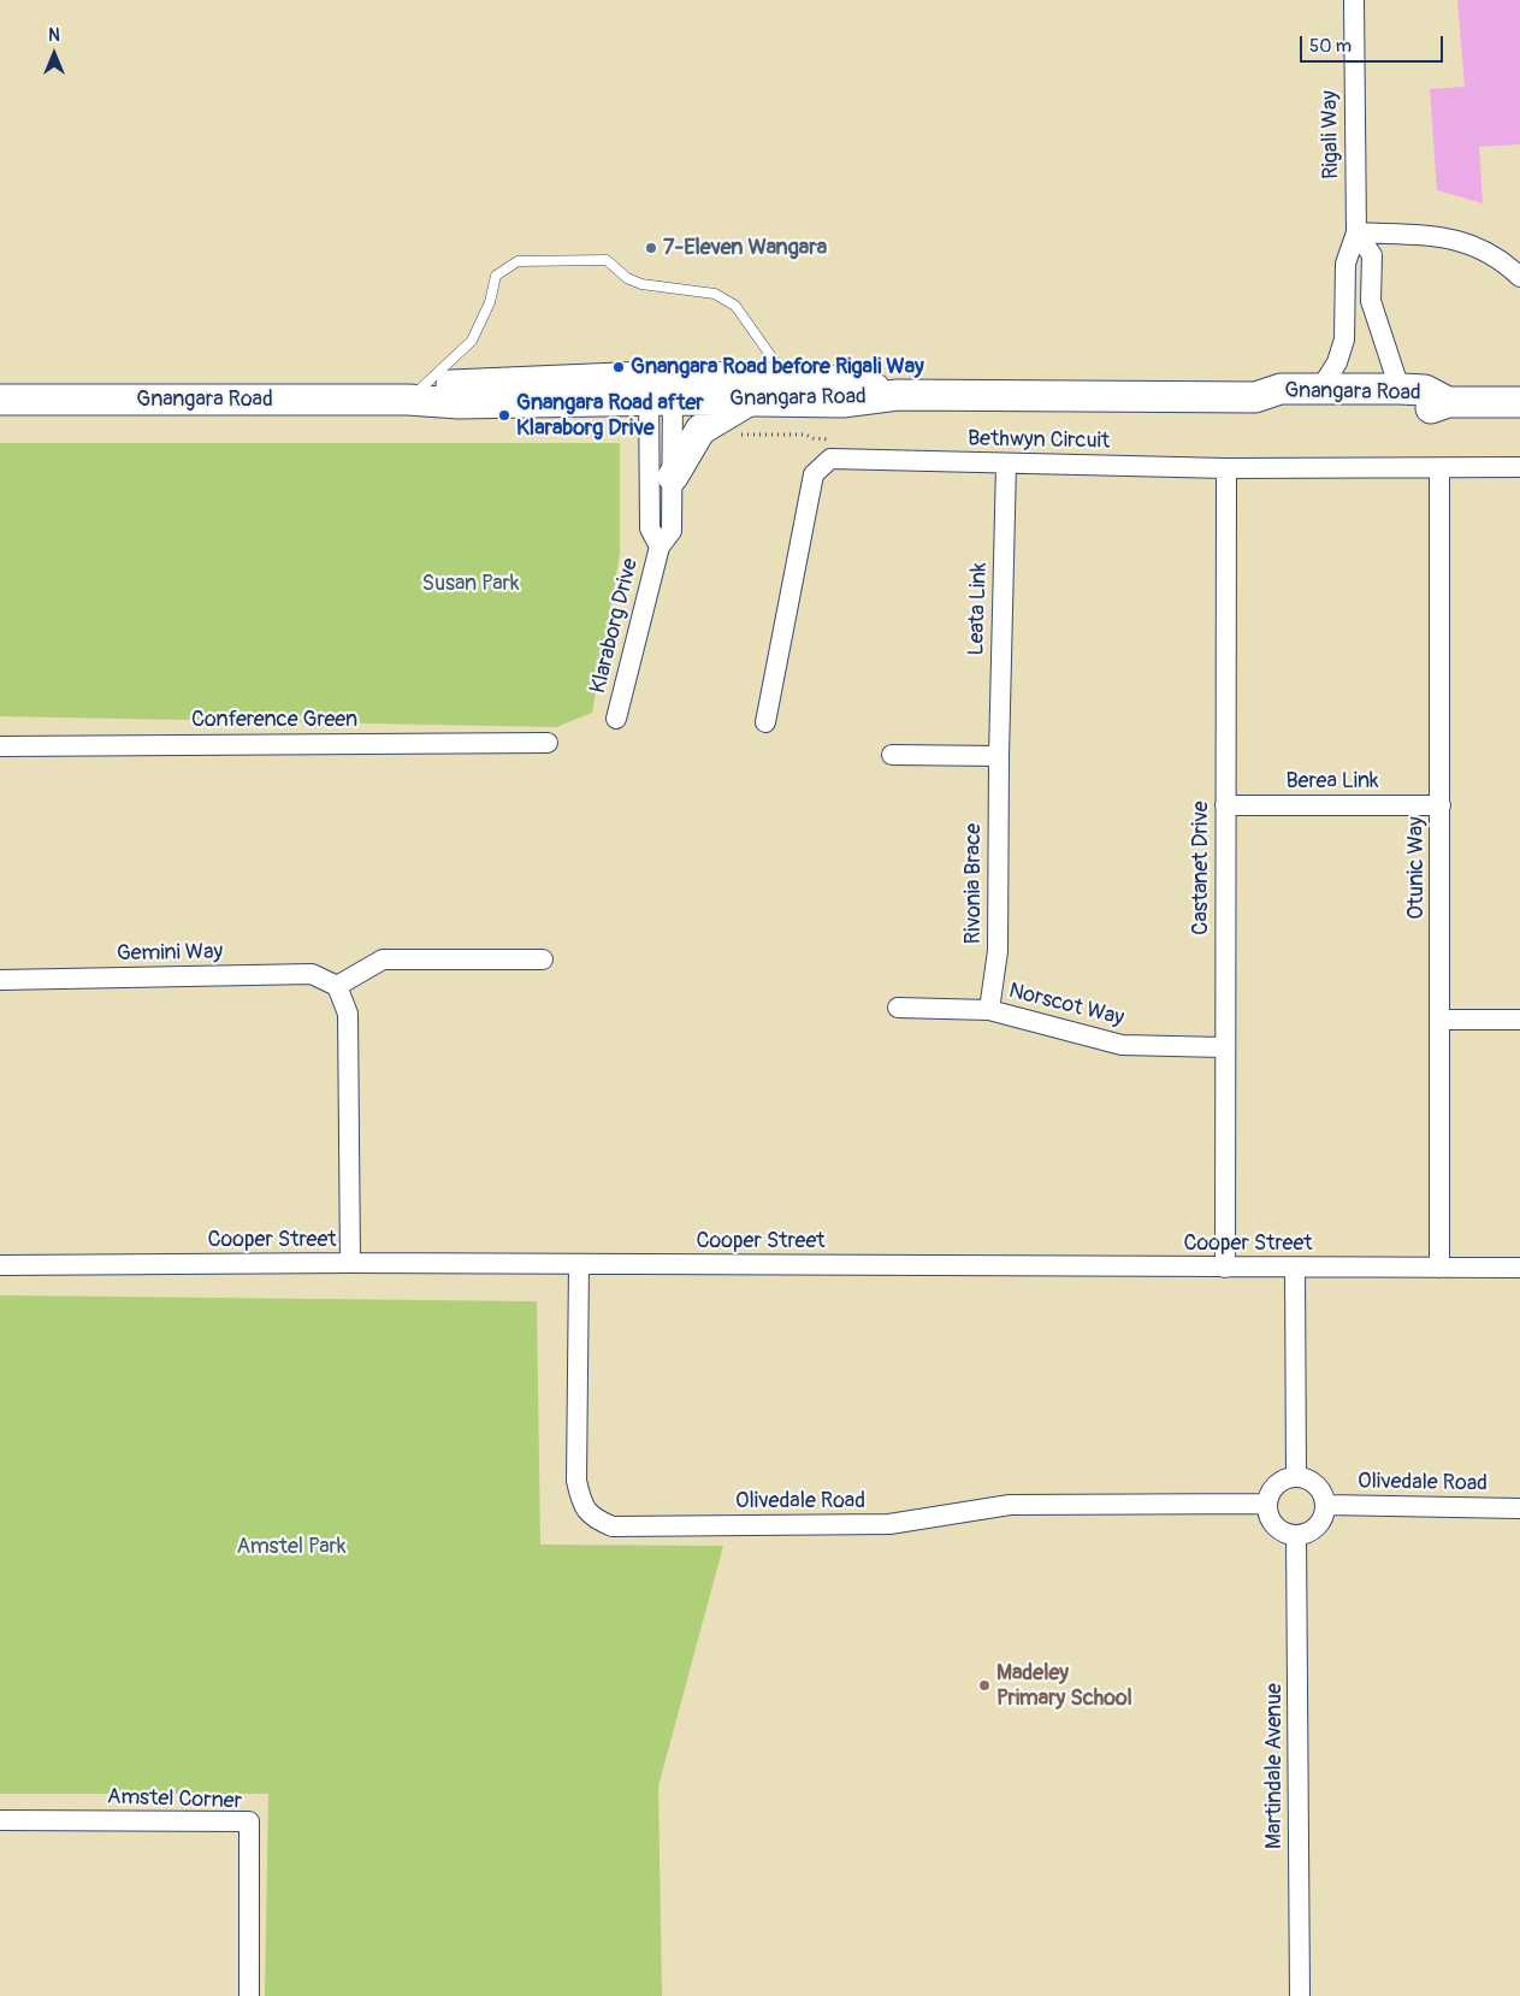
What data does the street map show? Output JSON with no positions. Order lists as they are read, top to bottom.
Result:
{
  "streets": {
    "main road": ["Gnangara Road"],
    "street": [
      "Rigali Way",
      "Bethwyn Circuit",
      "Leata Link",
      "Klaraborg Drive",
      "Conference Green",
      "Berea Link",
      "Castanet Drive",
      "Otunic Way",
      "Rivonia Brace",
      "Gemini Way",
      "Norscot Way",
      "Cooper Street",
      "Olivedale Road",
      "Martindale Avenue",
      "Amstel Corner"
    ]
  },
  "crossings": [
    ["Rigali Way", "Gnangara Road"],
    ["Gnangara Road", "Klaraborg Drive"],
    ["Bethwyn Circuit", "Leata Link"],
    ["Bethwyn Circuit", "Castanet Drive"],
    ["Bethwyn Circuit", "Otunic Way"],
    ["Leata Link", "Rivonia Brace"],
    ["Berea Link", "Castanet Drive"],
    ["Berea Link", "Otunic Way"],
    ["Castanet Drive", "Norscot Way"],
    ["Castanet Drive", "Cooper Street"],
    ["Otunic Way", "Cooper Street"],
    ["Rivonia Brace", "Norscot Way"],
    ["Cooper Street", "Olivedale Road"],
    ["Olivedale Road", "Martindale Avenue"]
  ],
  "parks": ["Susan Park", "Amstel Park"],
  "places": [
    "7-Eleven Wangara",
    "Gnangara Road before Rigali Way",
    "Gnangara Road after Klaraborg Drive",
    "Madeley Primary School"
  ],
  "scale_bar": "50 m",
  "north": "top"
}
